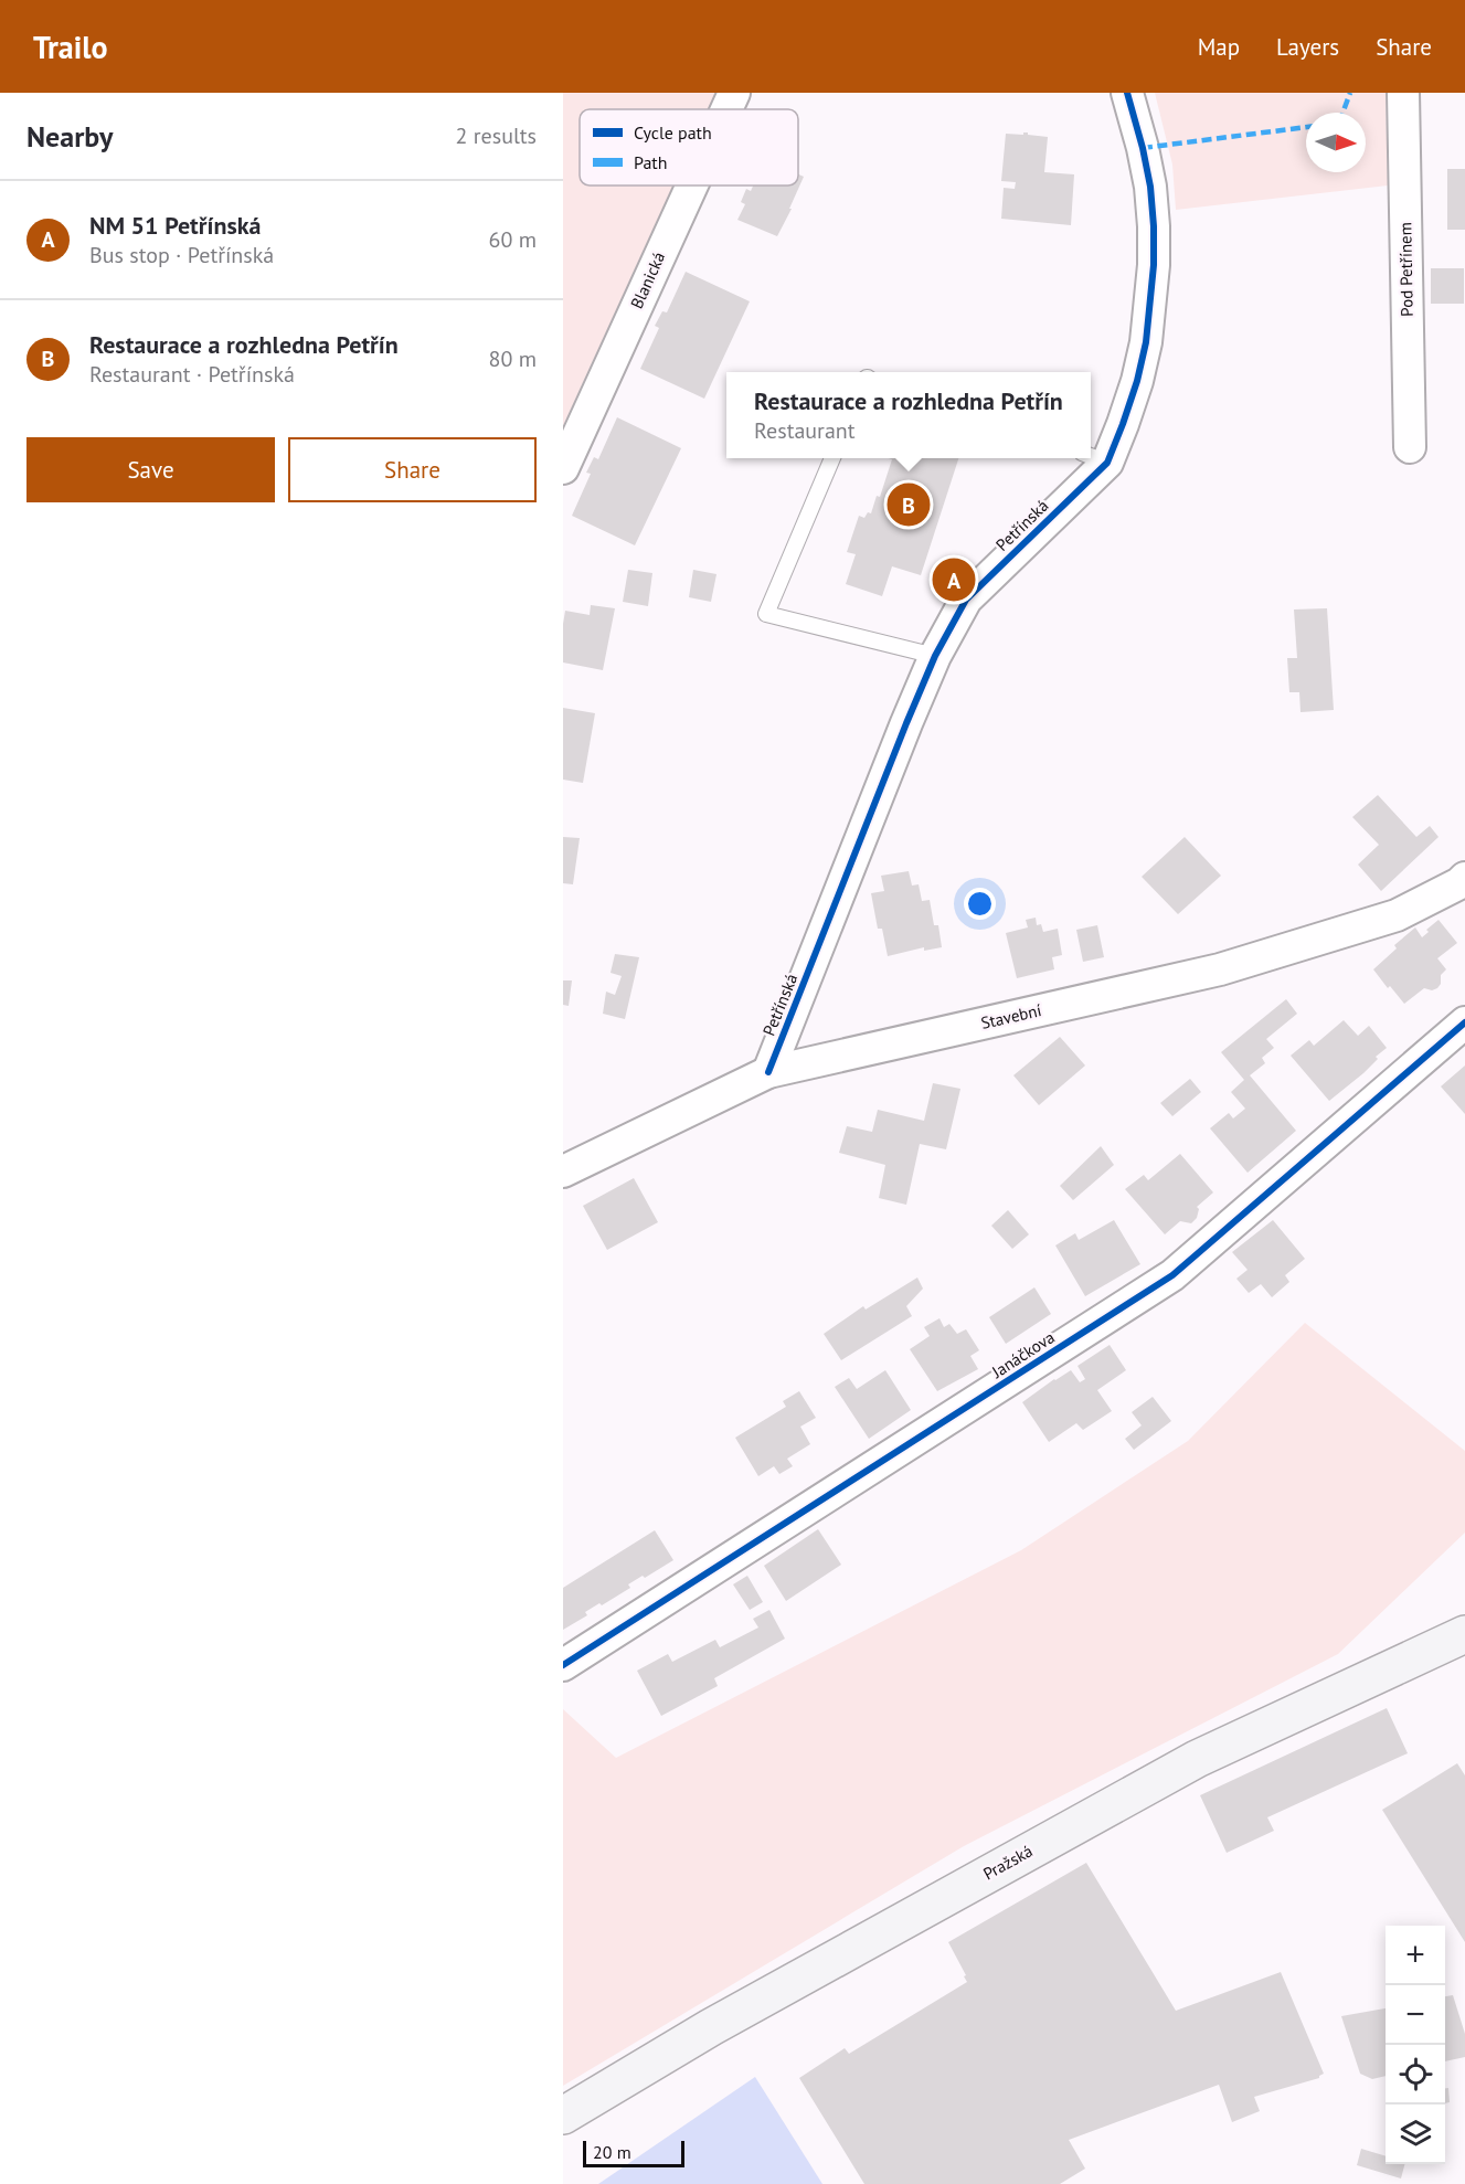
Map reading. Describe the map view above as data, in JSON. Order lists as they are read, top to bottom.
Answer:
{
  "streets": {
    "main road": ["Pražská"],
    "street": [
      "Pod Petřínem",
      "Blanická",
      "Petřínská",
      "Stavební",
      "Janáčkova"
    ]
  },
  "crossings": [
    ["Petřínská", "Stavební"]
  ],
  "legend": ["Cycle path", "Path"],
  "scale_bar": "20 m",
  "north": "right",
  "page": {
    "header": "Trailo",
    "nav": ["Map", "Layers", "Share"],
    "heading": ["Nearby", "2 results"],
    "list": [
      {
        "mark": "A",
        "name": "NM 51 Petřínská",
        "note": "Bus stop · Petřínská",
        "value": "60 m"
      },
      {
        "mark": "B",
        "name": "Restaurace a rozhledna Petřín",
        "note": "Restaurant · Petřínská",
        "value": "80 m"
      }
    ],
    "popup": ["Restaurace a rozhledna Petřín", "Restaurant"],
    "buttons": ["Save", "Share"],
    "pins": ["B", "A"],
    "map_buttons": ["+", "−"],
    "scale": "20 m"
  }
}
